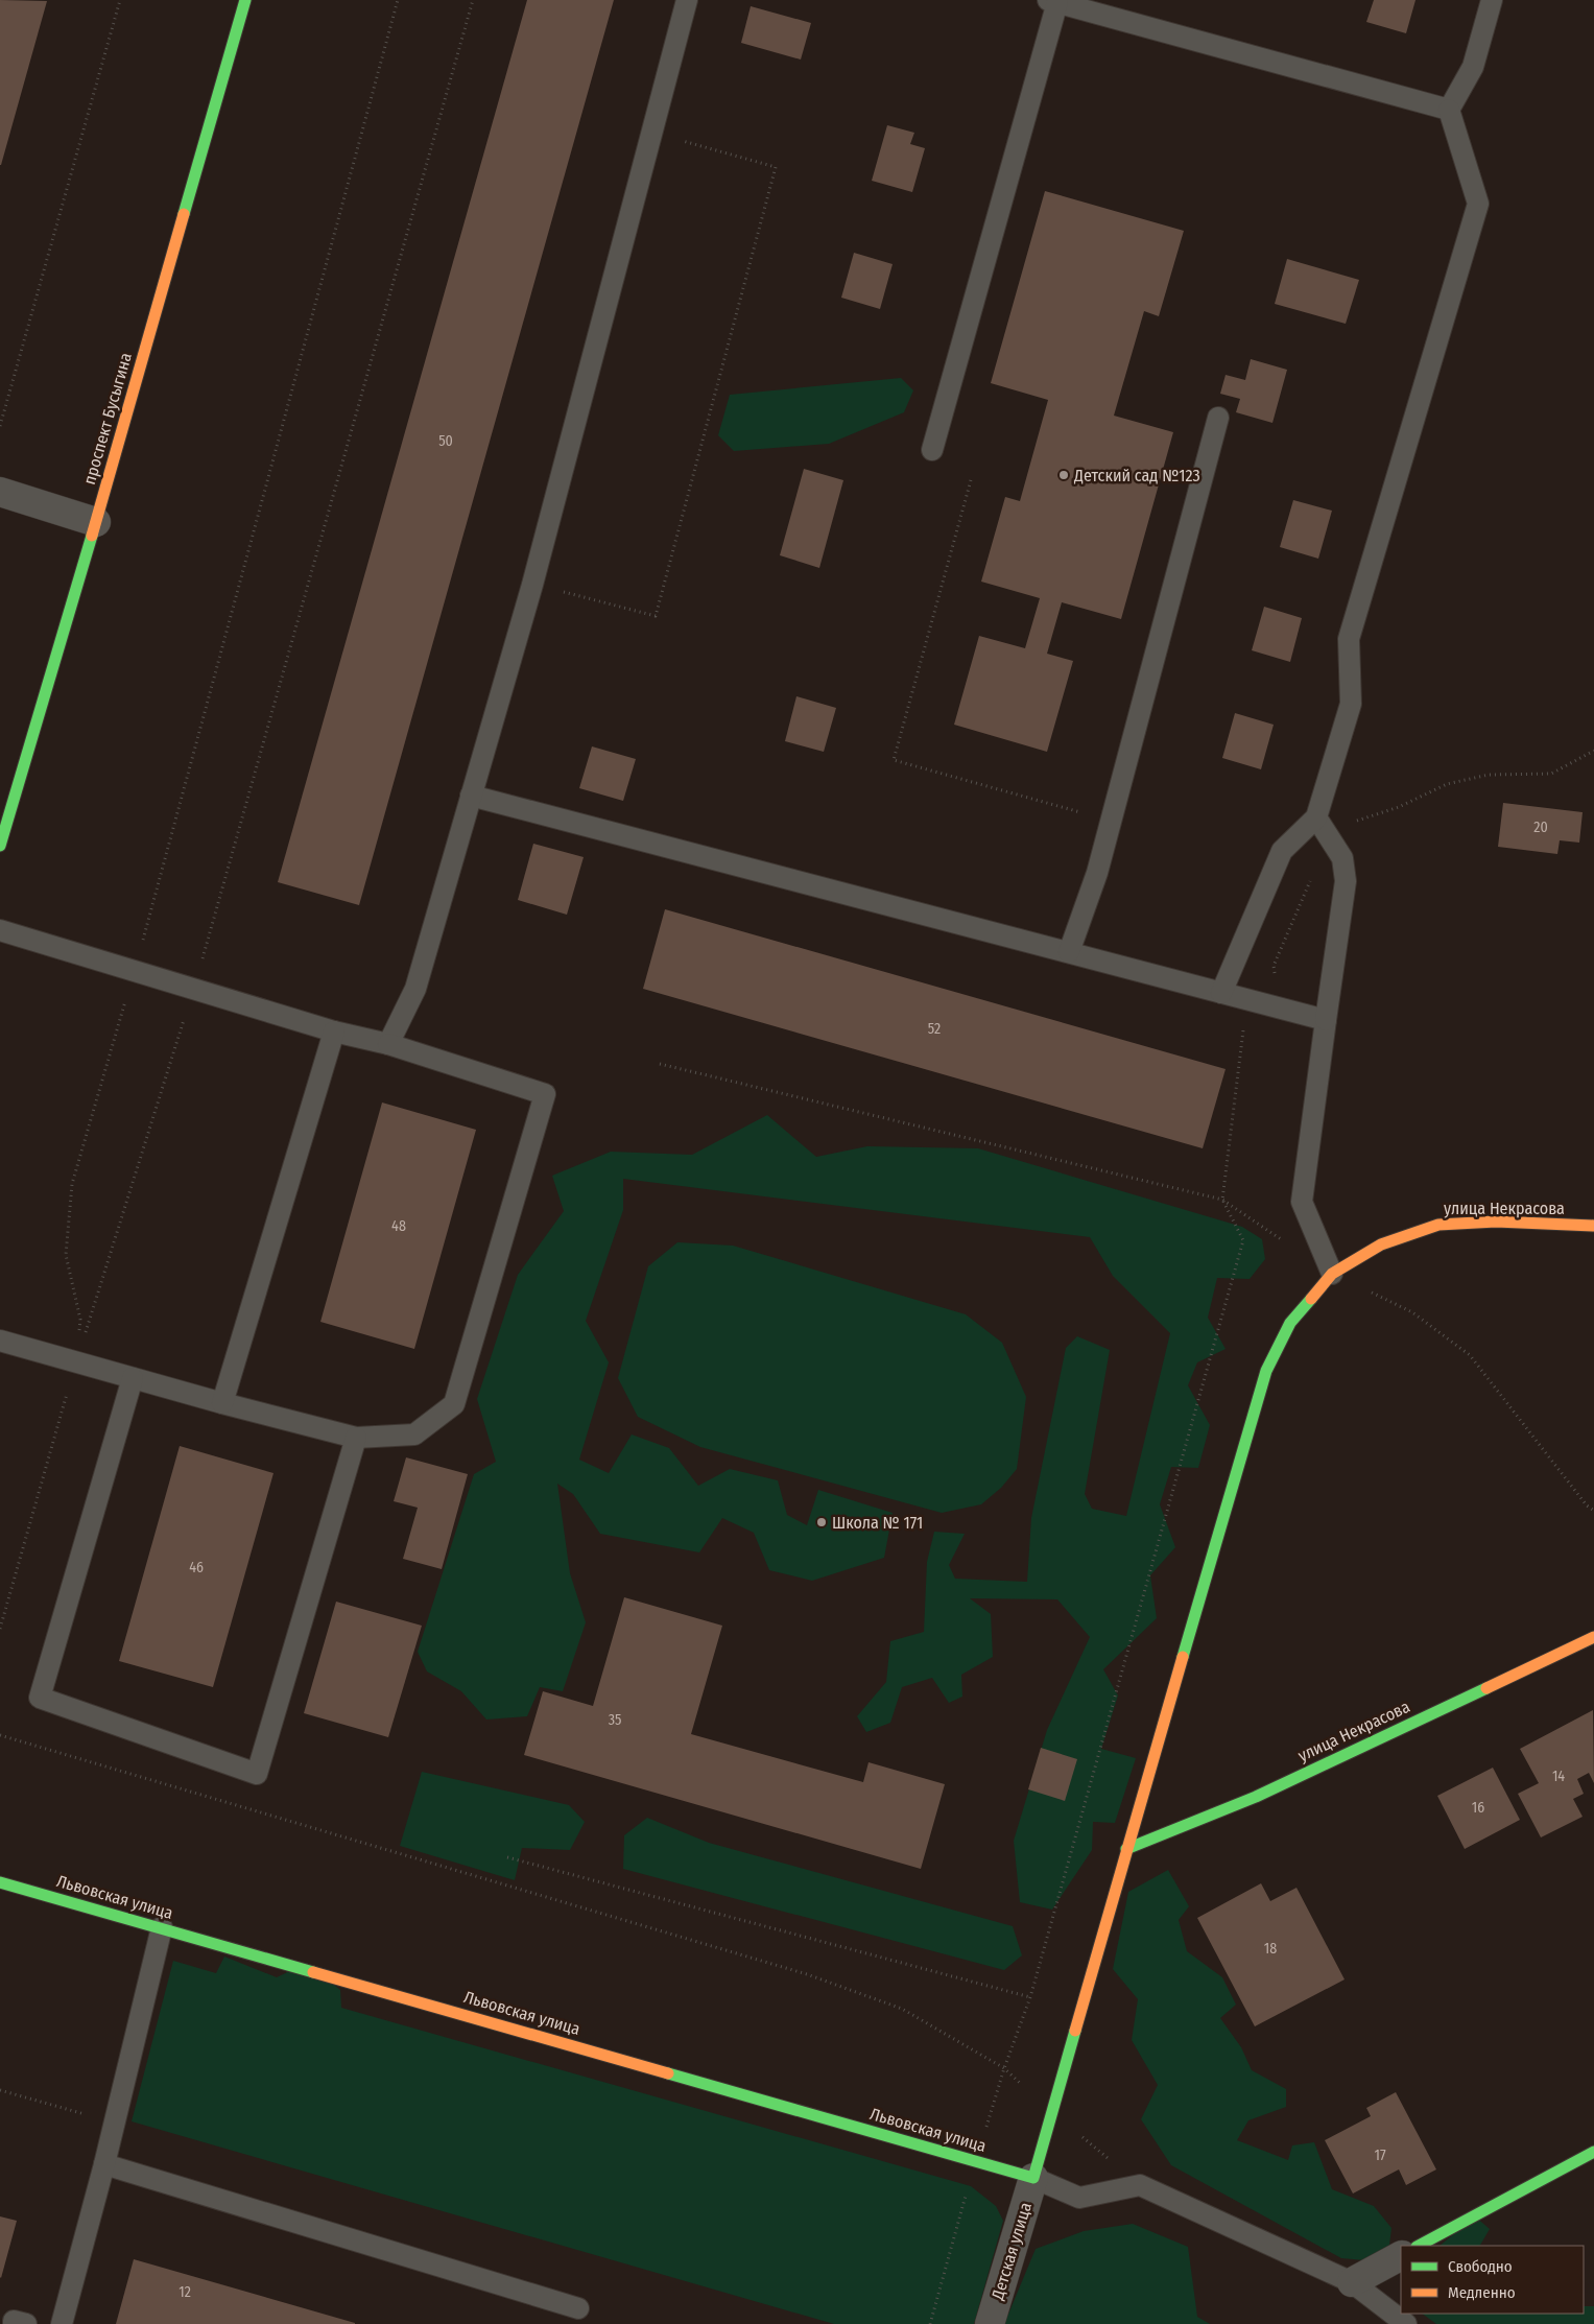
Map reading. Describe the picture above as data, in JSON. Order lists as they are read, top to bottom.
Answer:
{
  "streets": {
    "street": [
      "проспект Бусыгина",
      "улица Некрасова",
      "Львовская улица",
      "Детская улица"
    ]
  },
  "crossings": [
    ["улица Некрасова", "Львовская улица"],
    ["улица Некрасова", "Детская улица"],
    ["Львовская улица", "Детская улица"]
  ],
  "places": ["Детский сад №123", "Школа № 171"],
  "house_numbers": [
    "50",
    "20",
    "52",
    "48",
    "46",
    "35",
    "14",
    "16",
    "18",
    "17",
    "12"
  ],
  "legend": ["Свободно", "Медленно"]
}
